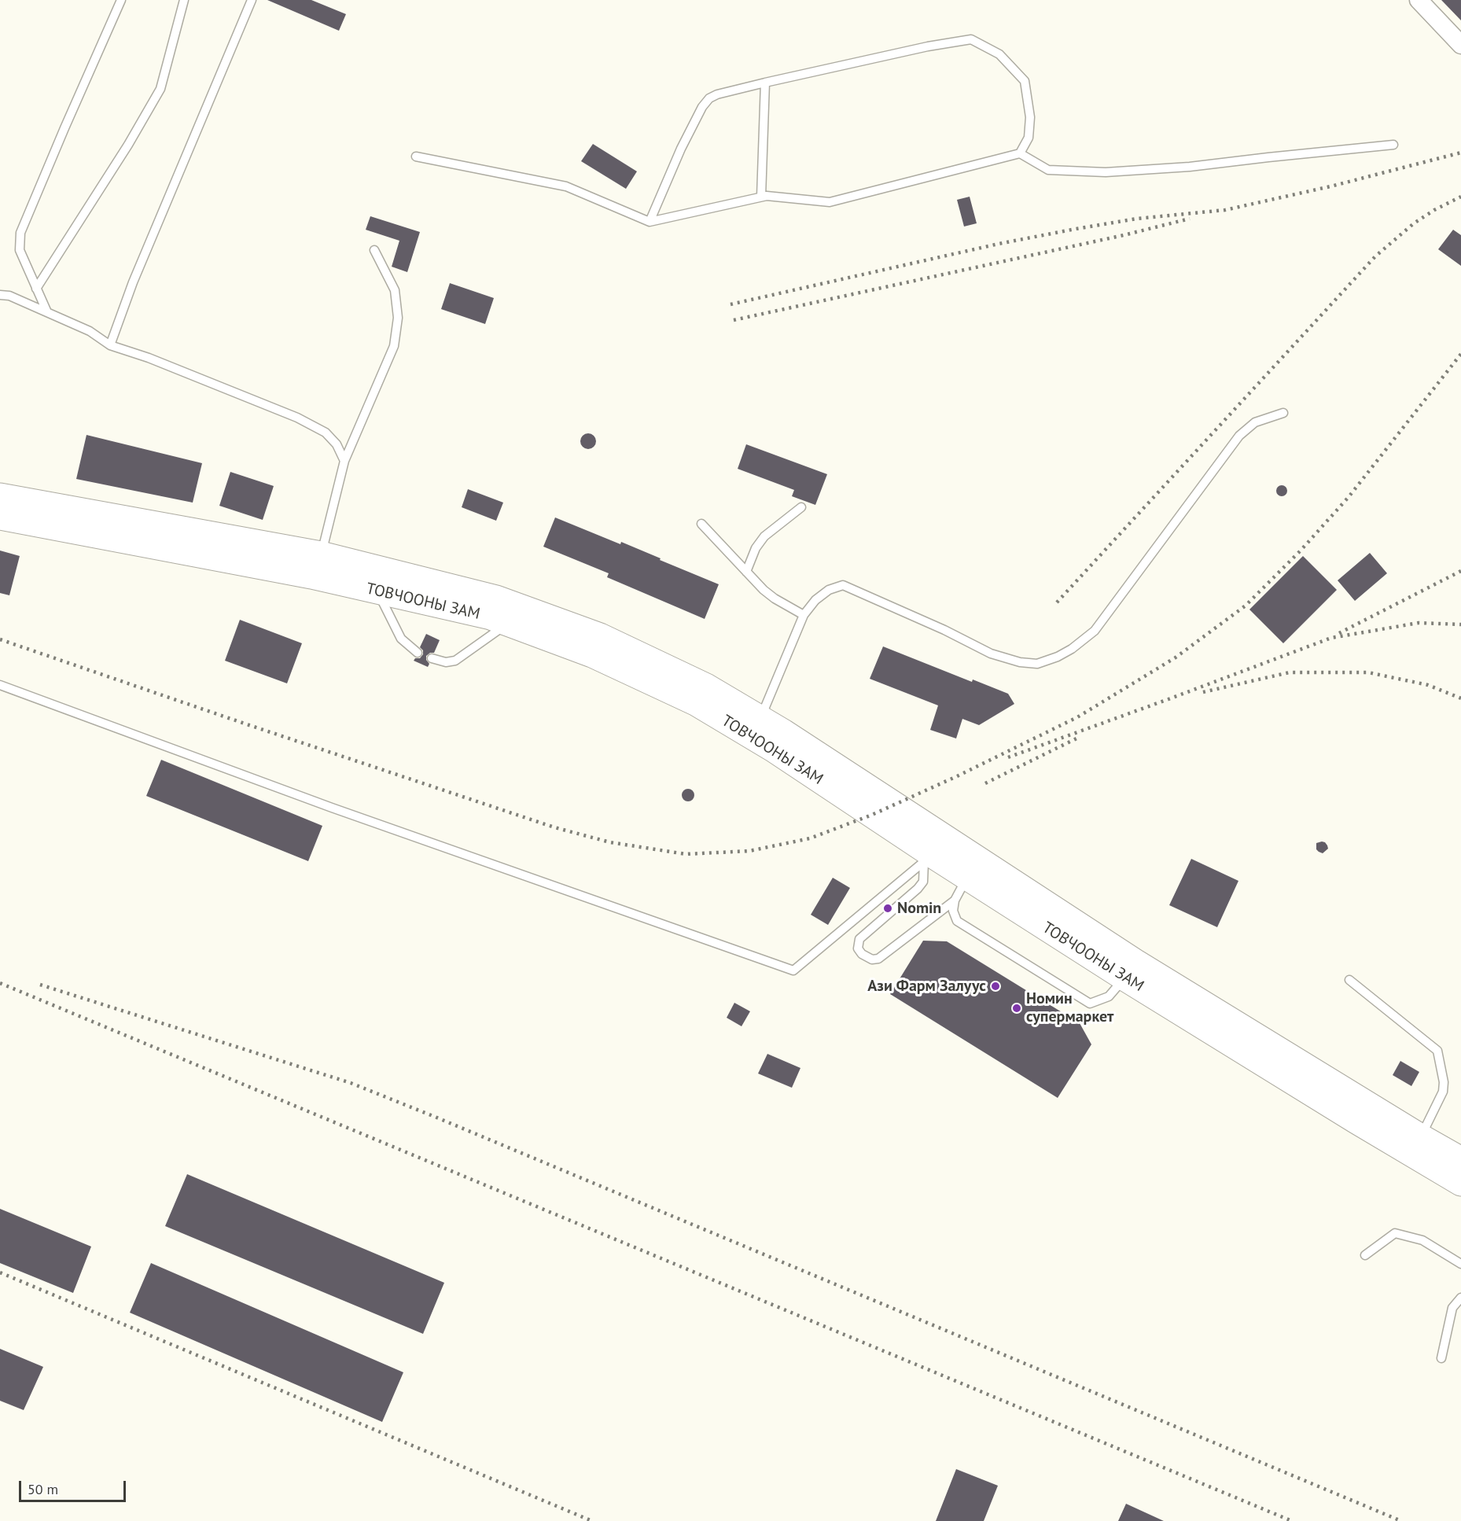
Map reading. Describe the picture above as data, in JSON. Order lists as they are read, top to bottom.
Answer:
{
  "streets": {
    "highway": ["ТОВЧООНЫ ЗАМ"]
  },
  "places": ["Nomin", "Ази Фарм Залуус", "Номин супермаркет"],
  "scale_bar": "50 m"
}
